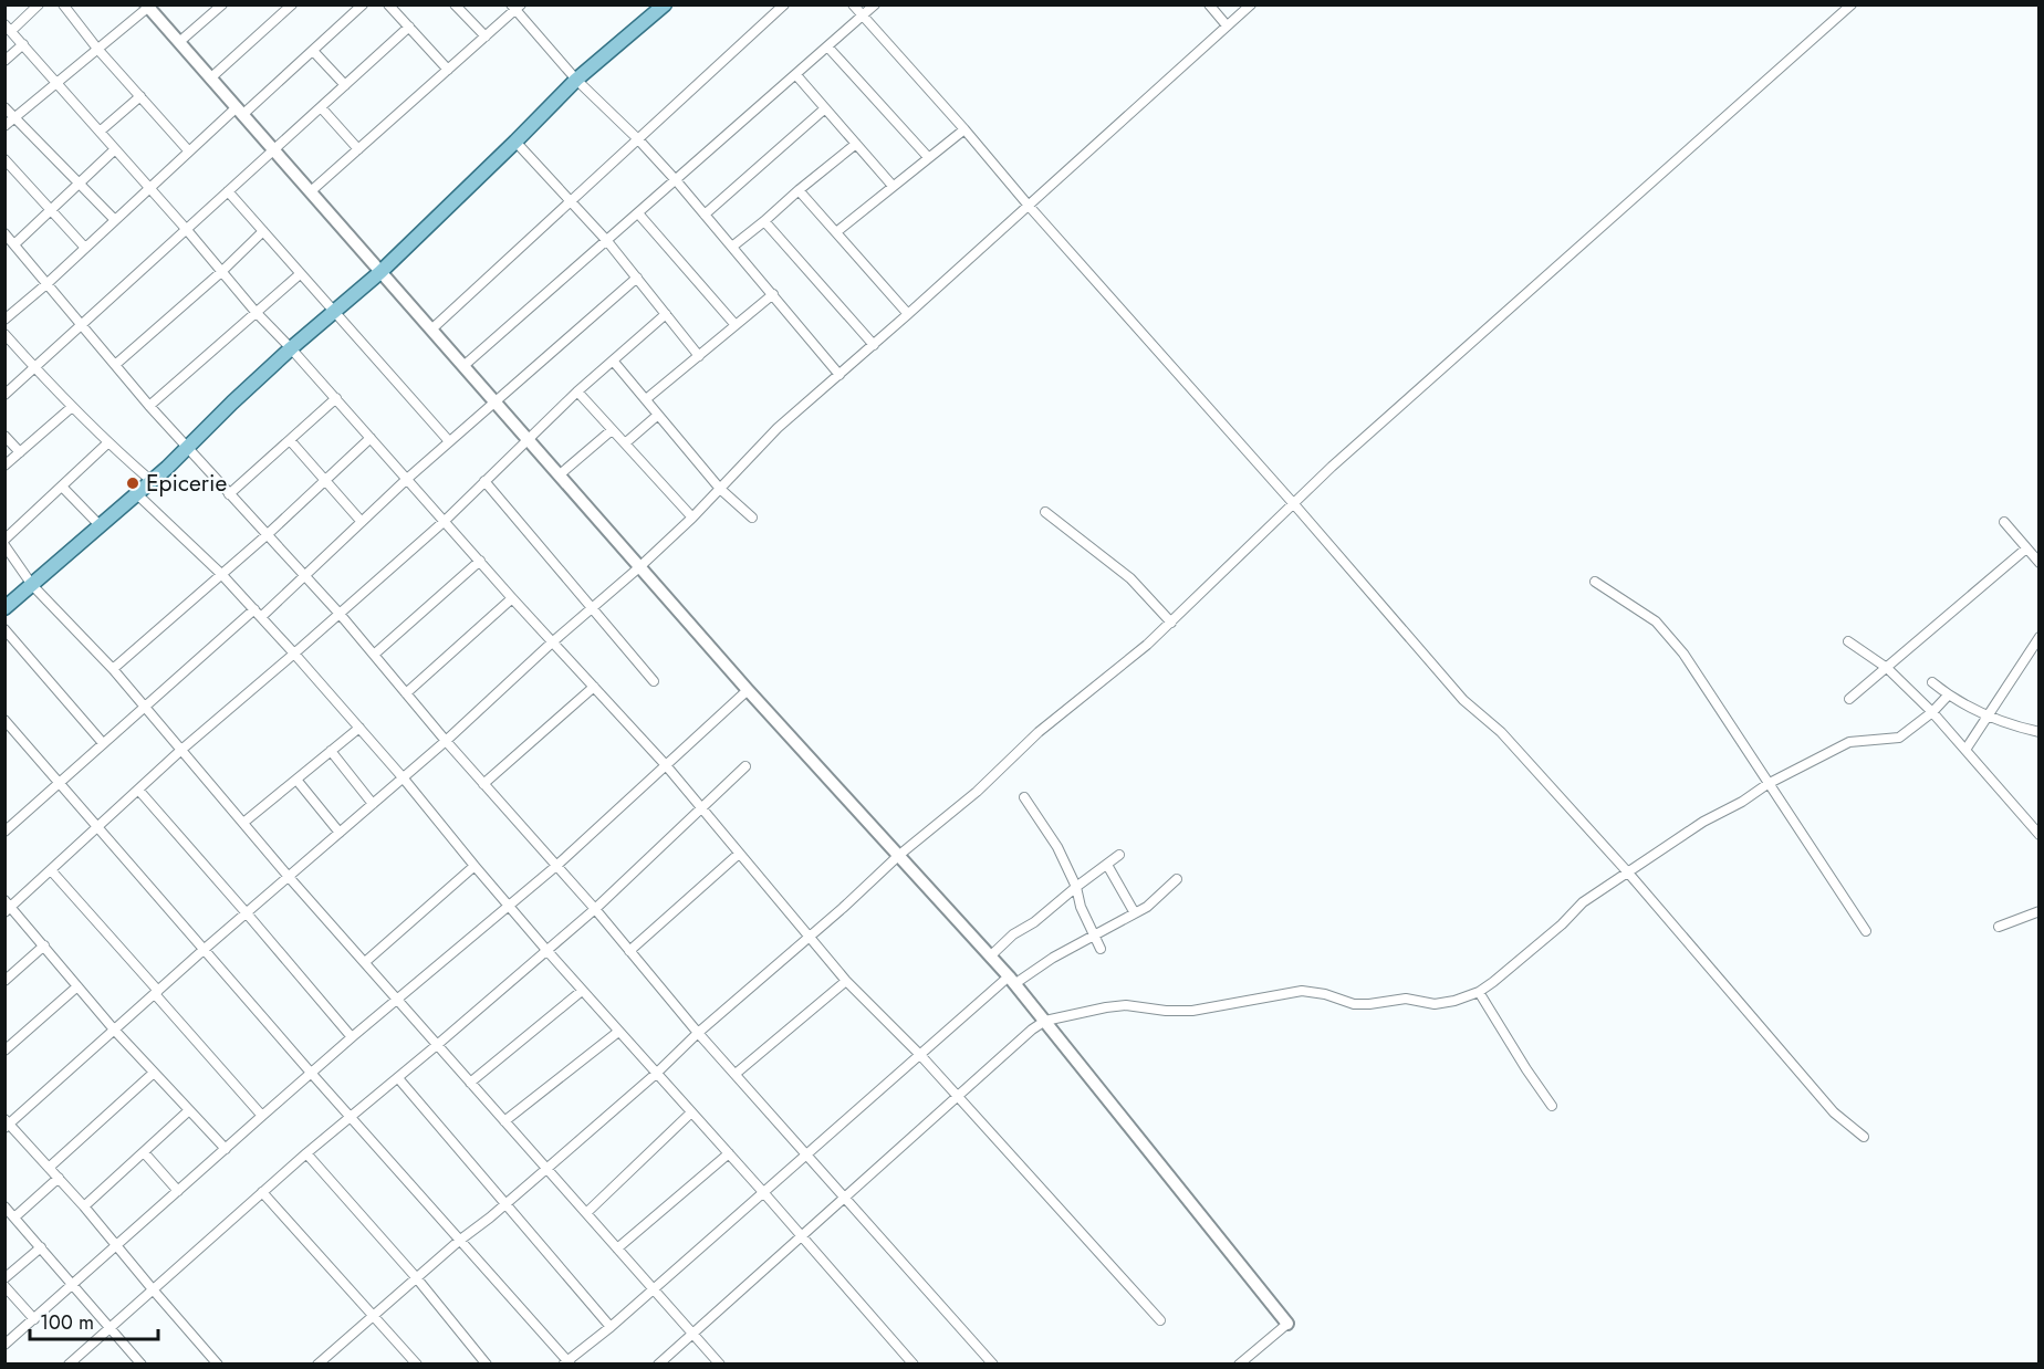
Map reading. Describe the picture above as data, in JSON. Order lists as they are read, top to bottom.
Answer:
{
  "places": ["Epicerie"],
  "scale_bar": "100 m"
}
